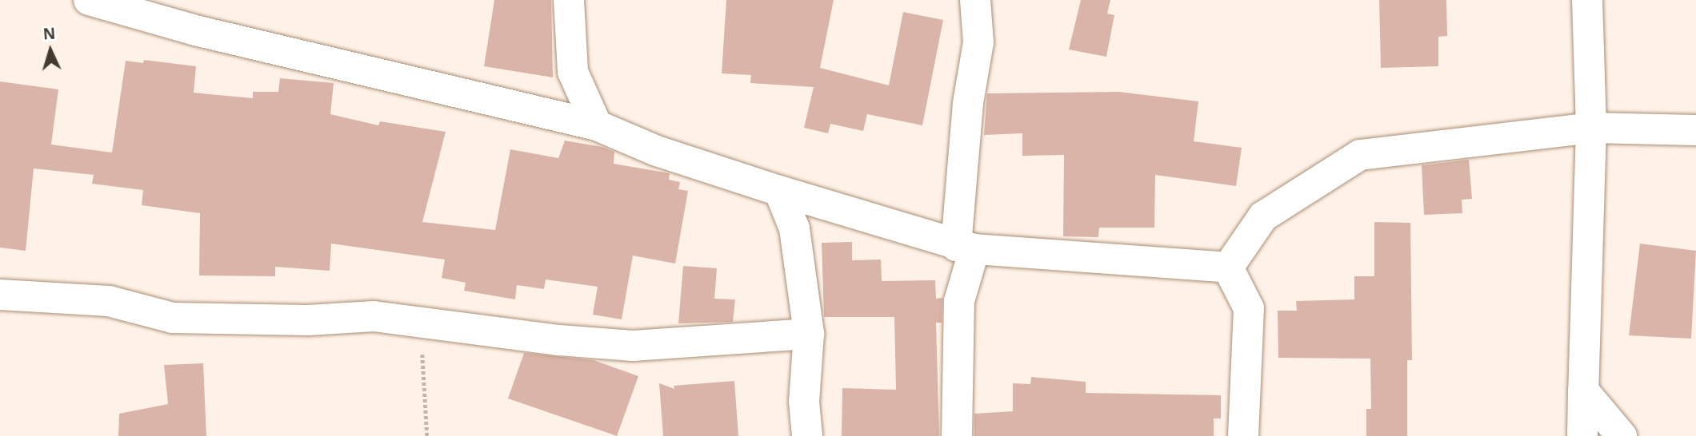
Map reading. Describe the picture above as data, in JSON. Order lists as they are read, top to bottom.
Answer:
{
  "north": "top"
}
